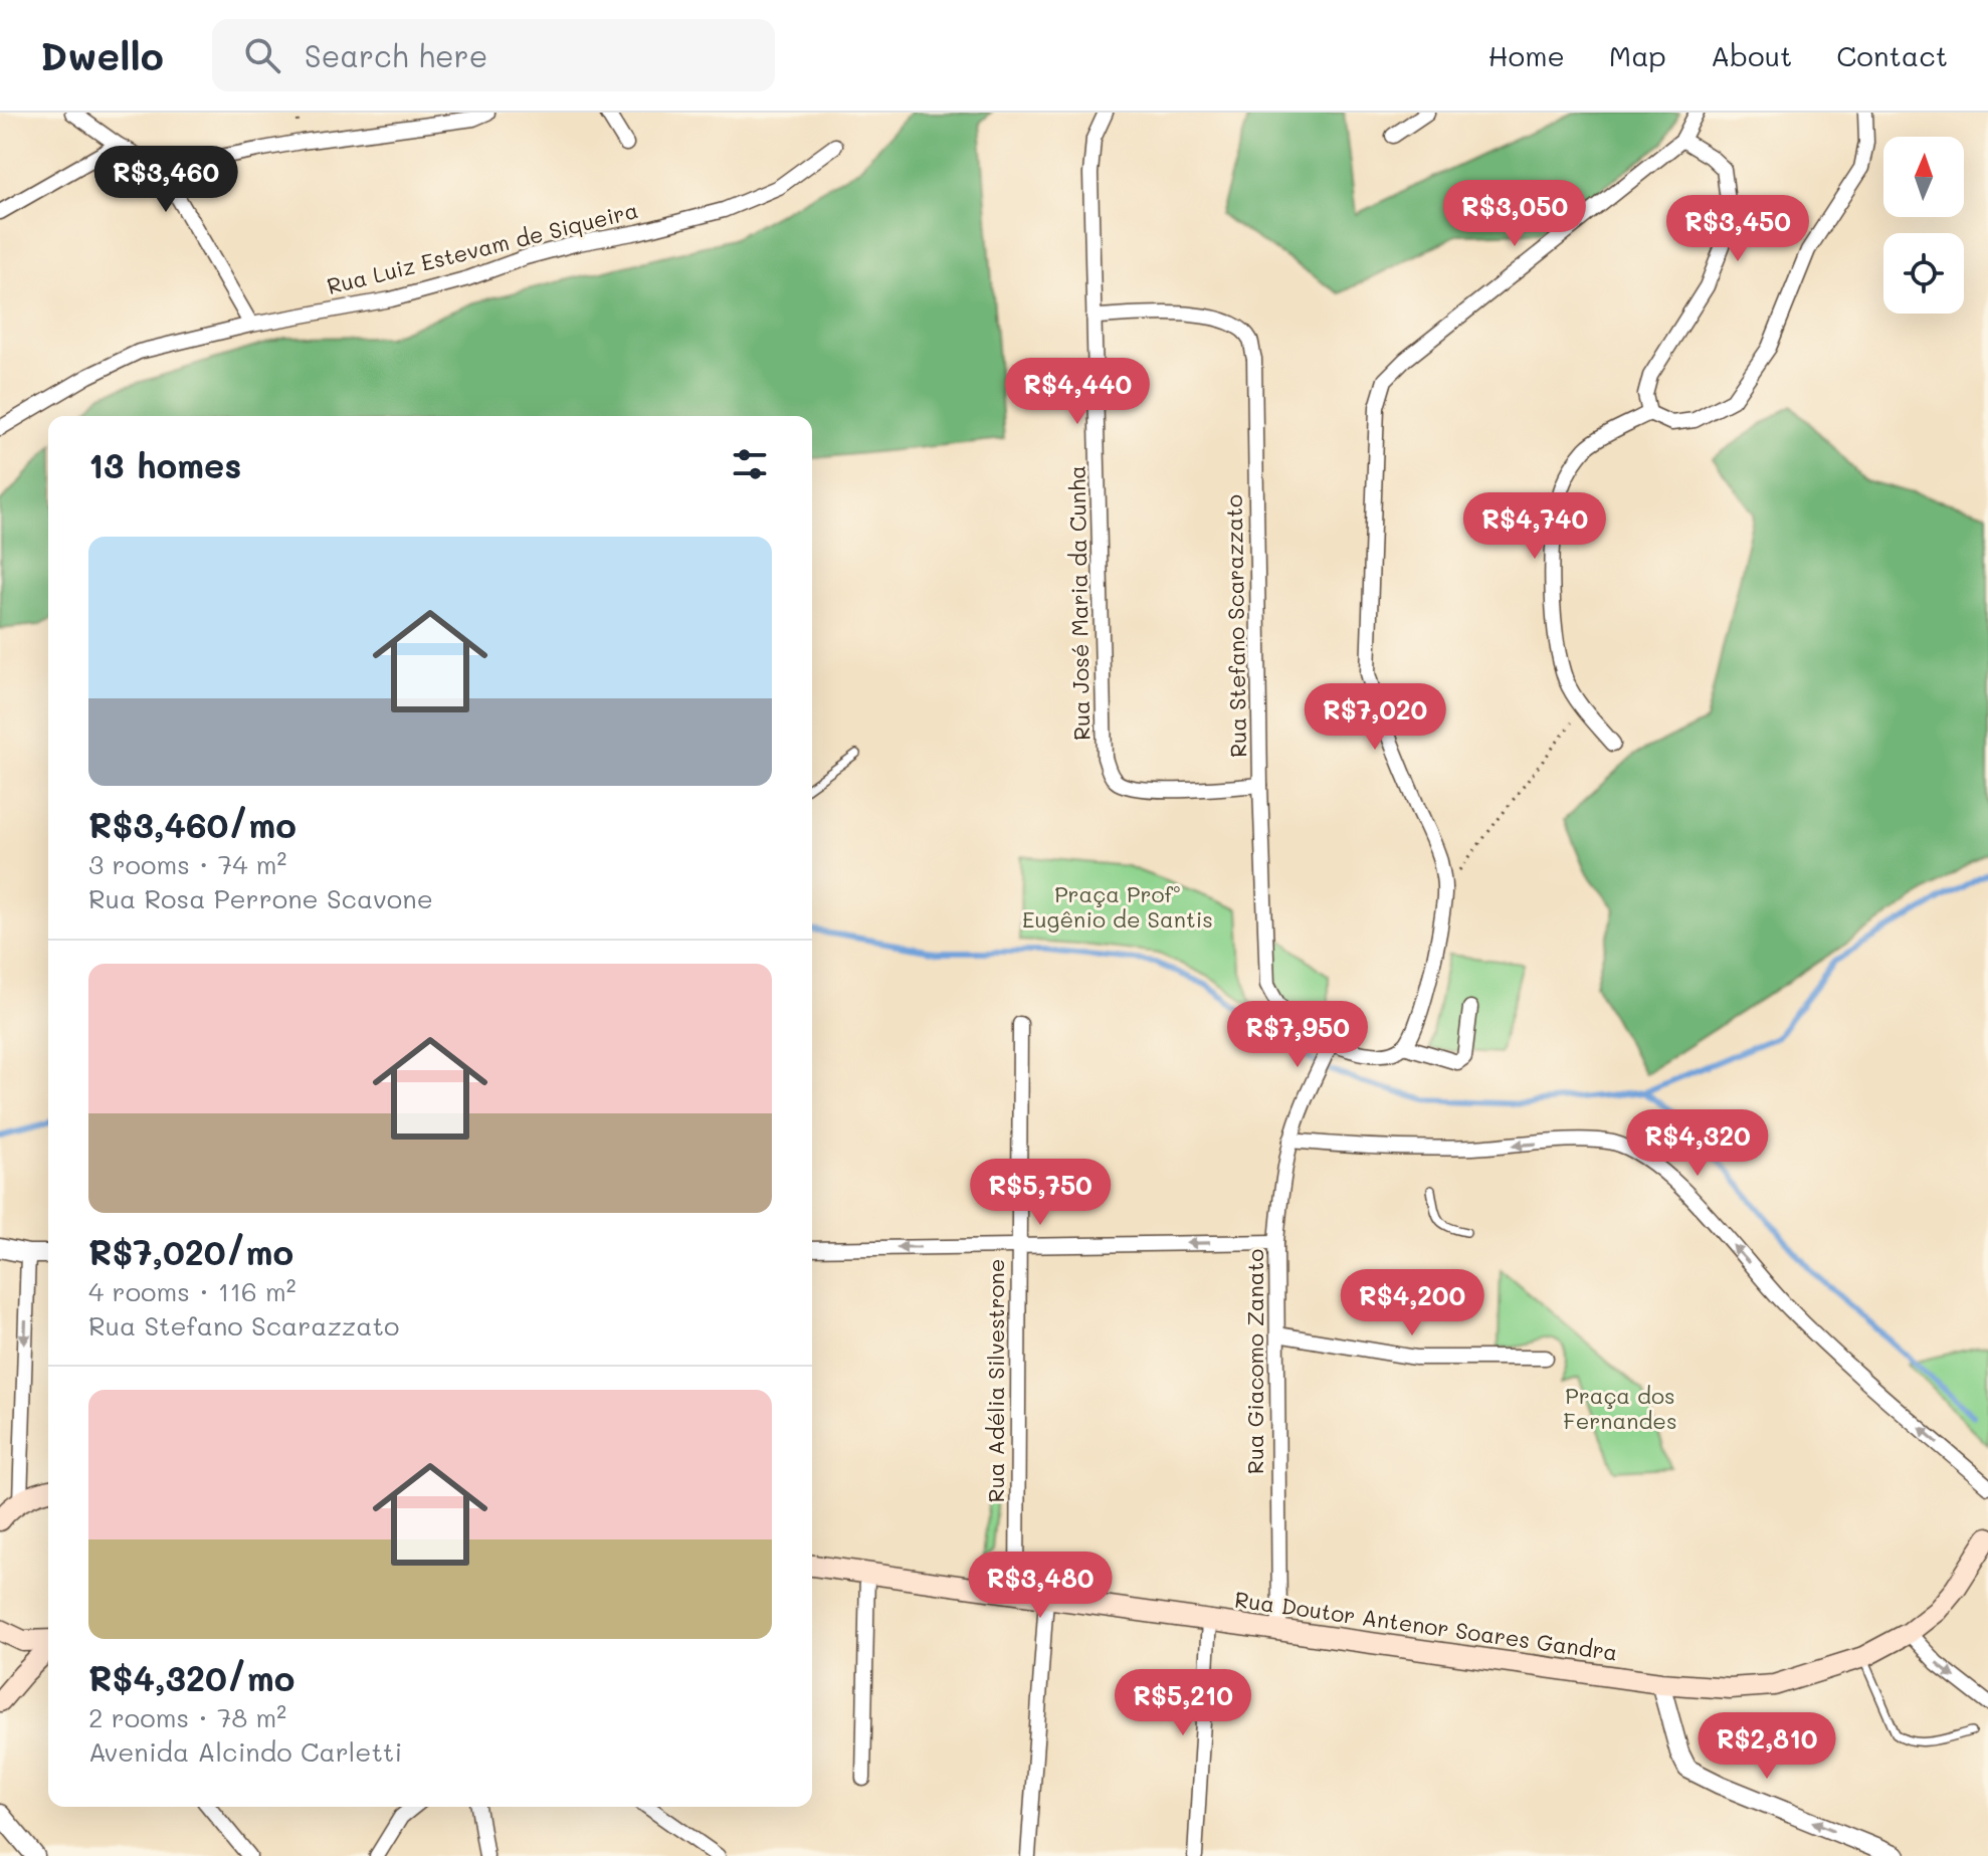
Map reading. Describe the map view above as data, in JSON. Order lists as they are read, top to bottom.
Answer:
{
  "streets": {
    "main road": ["Rua Doutor Antenor Soares Gandra"],
    "street": [
      "Rua Luiz Estevam de Siqueira",
      "Rua José Maria da Cunha",
      "Rua Stefano Scarazzato",
      "Rua Giacomo Zanato",
      "Rua Adélia Silvestrone"
    ]
  },
  "crossings": [
    ["Rua José Maria da Cunha", "Rua Stefano Scarazzato"],
    ["Rua Stefano Scarazzato", "Rua Giacomo Zanato"],
    ["Rua Giacomo Zanato", "Rua Doutor Antenor Soares Gandra"],
    ["Rua Adélia Silvestrone", "Rua Doutor Antenor Soares Gandra"]
  ],
  "parks": ["Praça Profº Eugênio de Santis", "Praça dos Fernandes"],
  "north": "top",
  "page": {
    "header": "Dwello",
    "search": "Search here",
    "nav": [
      "Home",
      "Map",
      "About",
      "Contact"
    ],
    "price": [
      "R$3,460",
      "R$3,050",
      "R$3,450",
      "R$4,440",
      "R$4,740",
      "R$7,020",
      "R$7,950",
      "R$4,320",
      "R$5,750",
      "R$4,200",
      "R$3,480",
      "R$5,210",
      "R$2,810"
    ],
    "heading": "13 homes",
    "list": [
      {
        "name": "R$3,460/mo",
        "note": "3 rooms · 74 m² · Rua Rosa Perrone Scavone"
      },
      {
        "name": "R$7,020/mo",
        "note": "4 rooms · 116 m² · Rua Stefano Scarazzato"
      },
      {
        "name": "R$4,320/mo",
        "note": "2 rooms · 78 m² · Avenida Alcindo Carletti"
      }
    ]
  }
}
